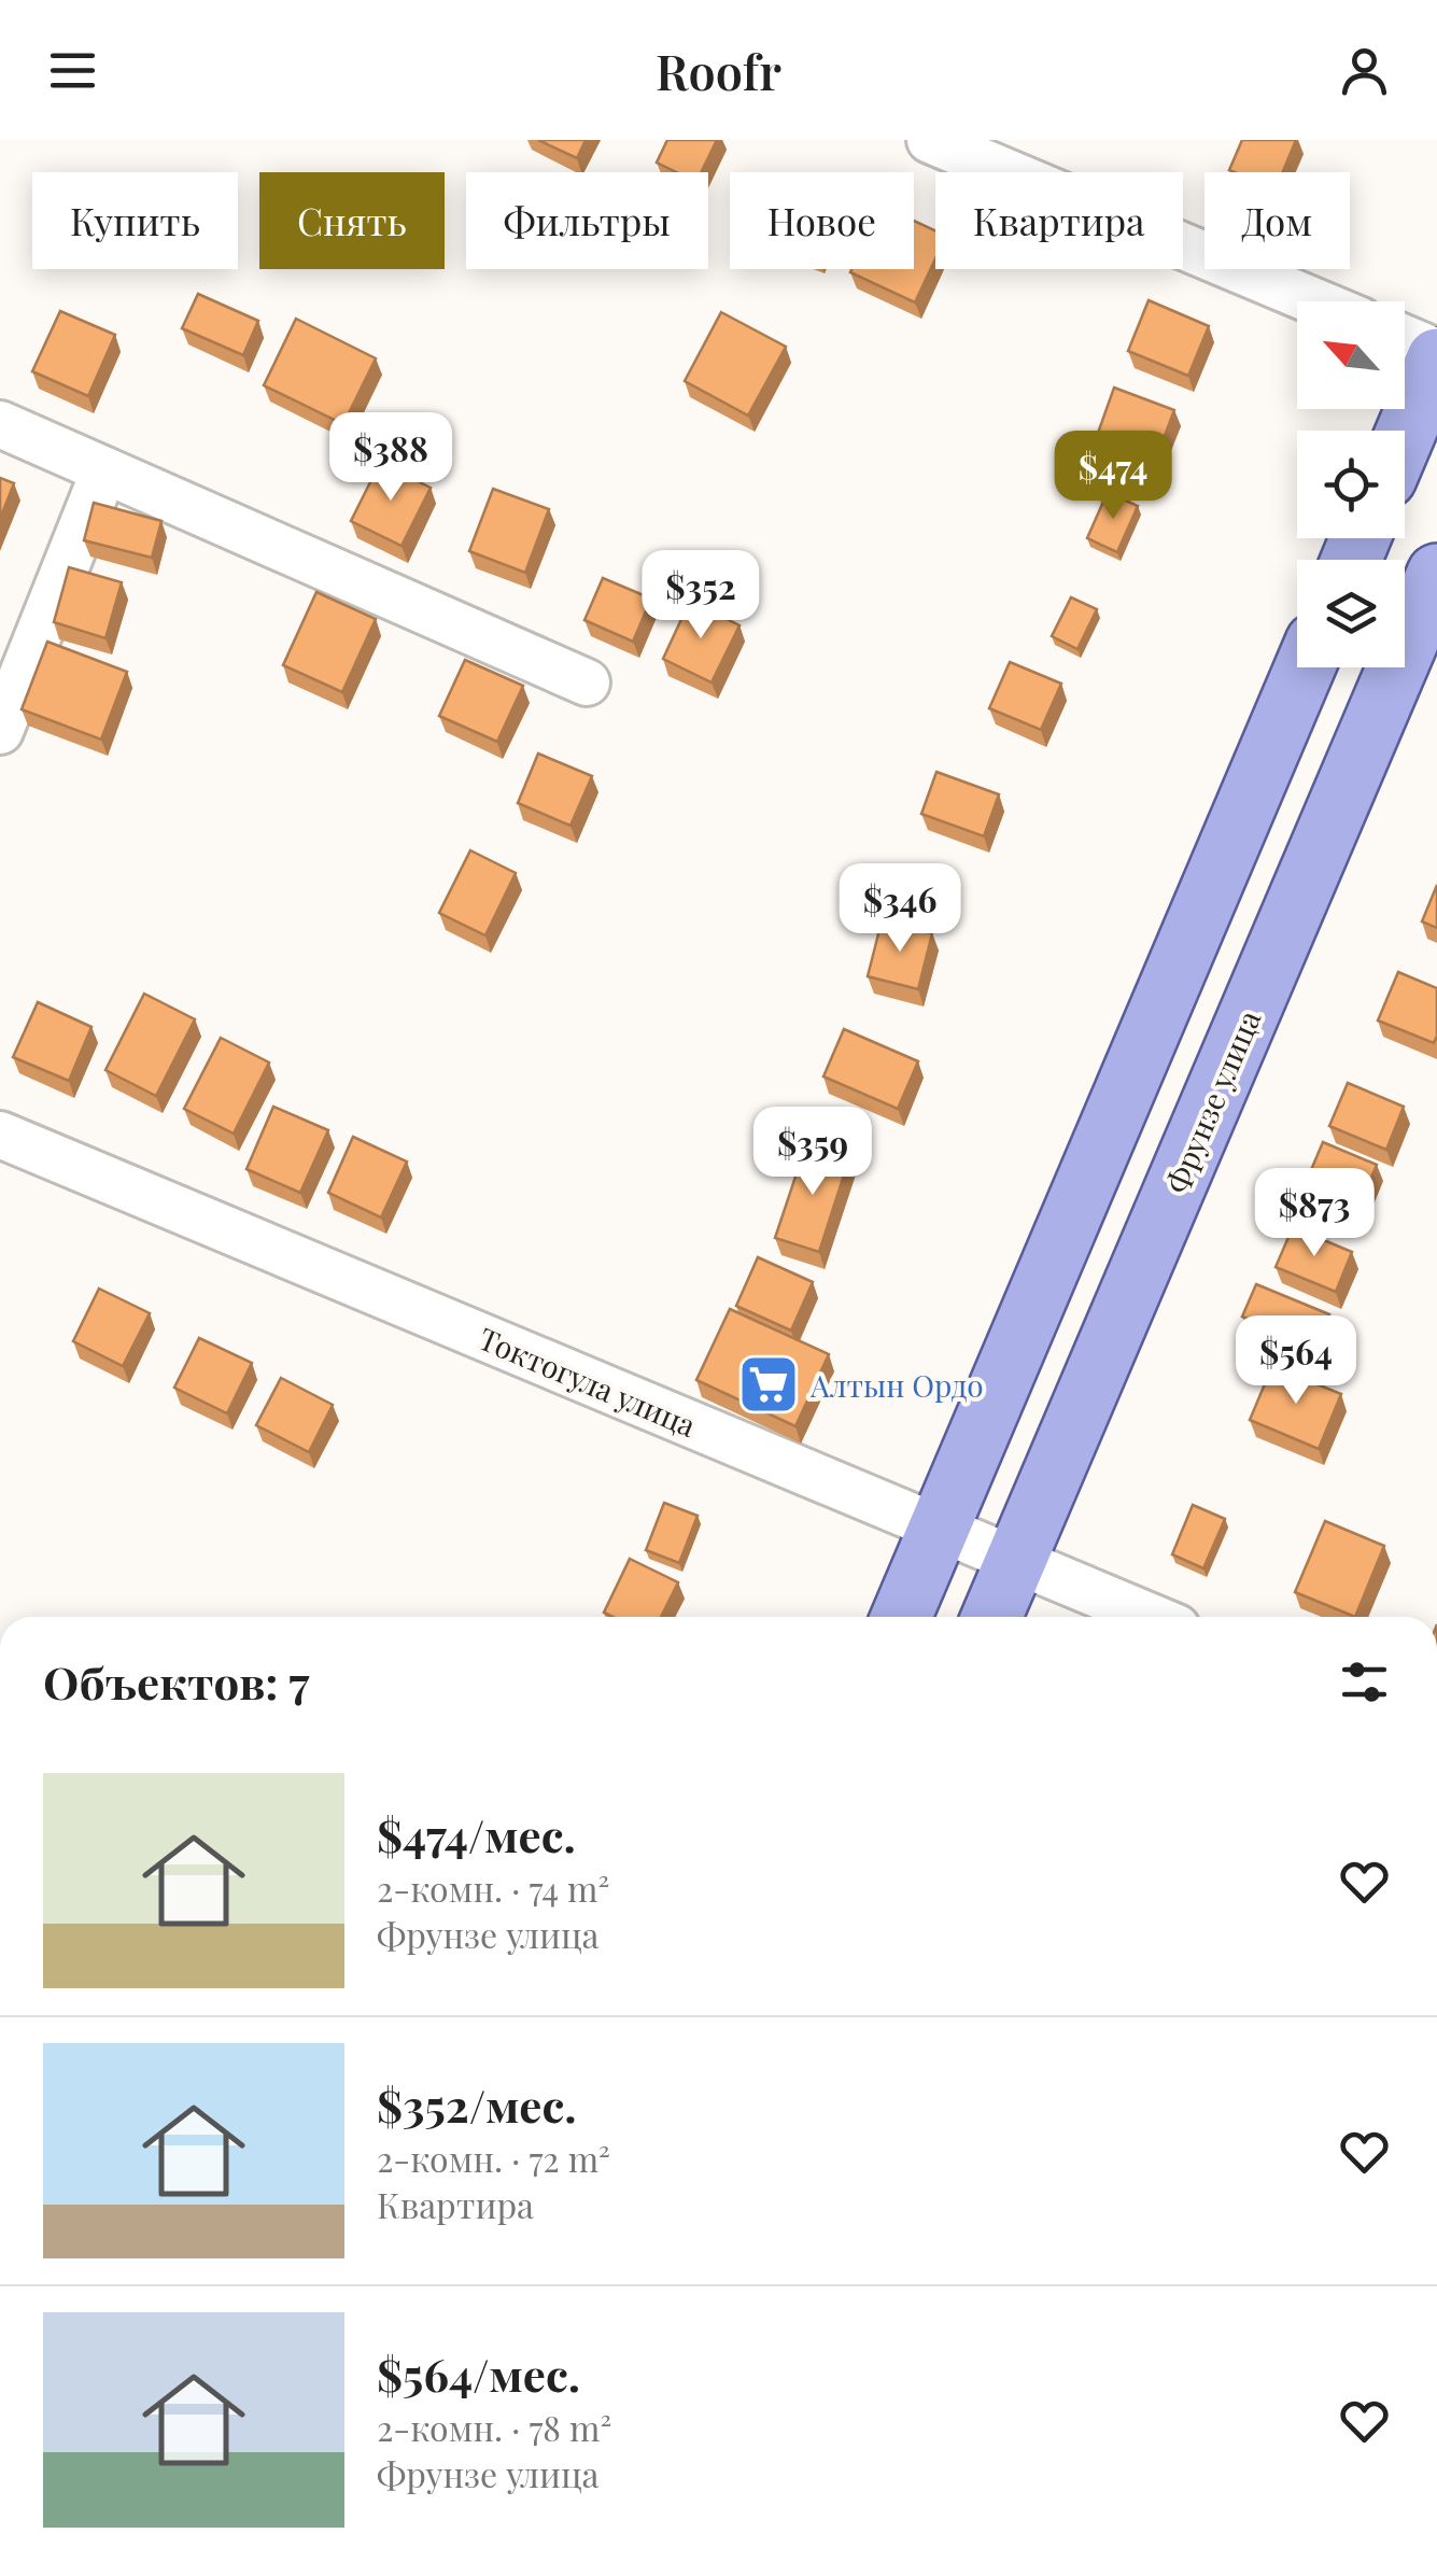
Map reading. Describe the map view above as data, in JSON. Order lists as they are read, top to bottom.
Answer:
{
  "streets": {
    "main road": ["Фрунзе улица"],
    "street": ["Токтогула улица"]
  },
  "crossings": [
    ["Фрунзе улица", "Токтогула улица"]
  ],
  "places": {
    "supermarket": ["Алтын Ордо"]
  },
  "north": "top left",
  "page": {
    "header": "Roofr",
    "chip": [
      "Купить",
      "Снять",
      "Фильтры",
      "Новое",
      "Квартира",
      "Дом"
    ],
    "price": [
      "$388",
      "$474",
      "$352",
      "$346",
      "$359",
      "$873",
      "$564"
    ],
    "heading": "Объектов: 7",
    "list": [
      {
        "name": "$474/мес.",
        "note": "2-комн. · 74 m² · Фрунзе улица"
      },
      {
        "name": "$352/мес.",
        "note": "2-комн. · 72 m² · Квартира"
      },
      {
        "name": "$564/мес.",
        "note": "2-комн. · 78 m² · Фрунзе улица"
      }
    ]
  }
}
